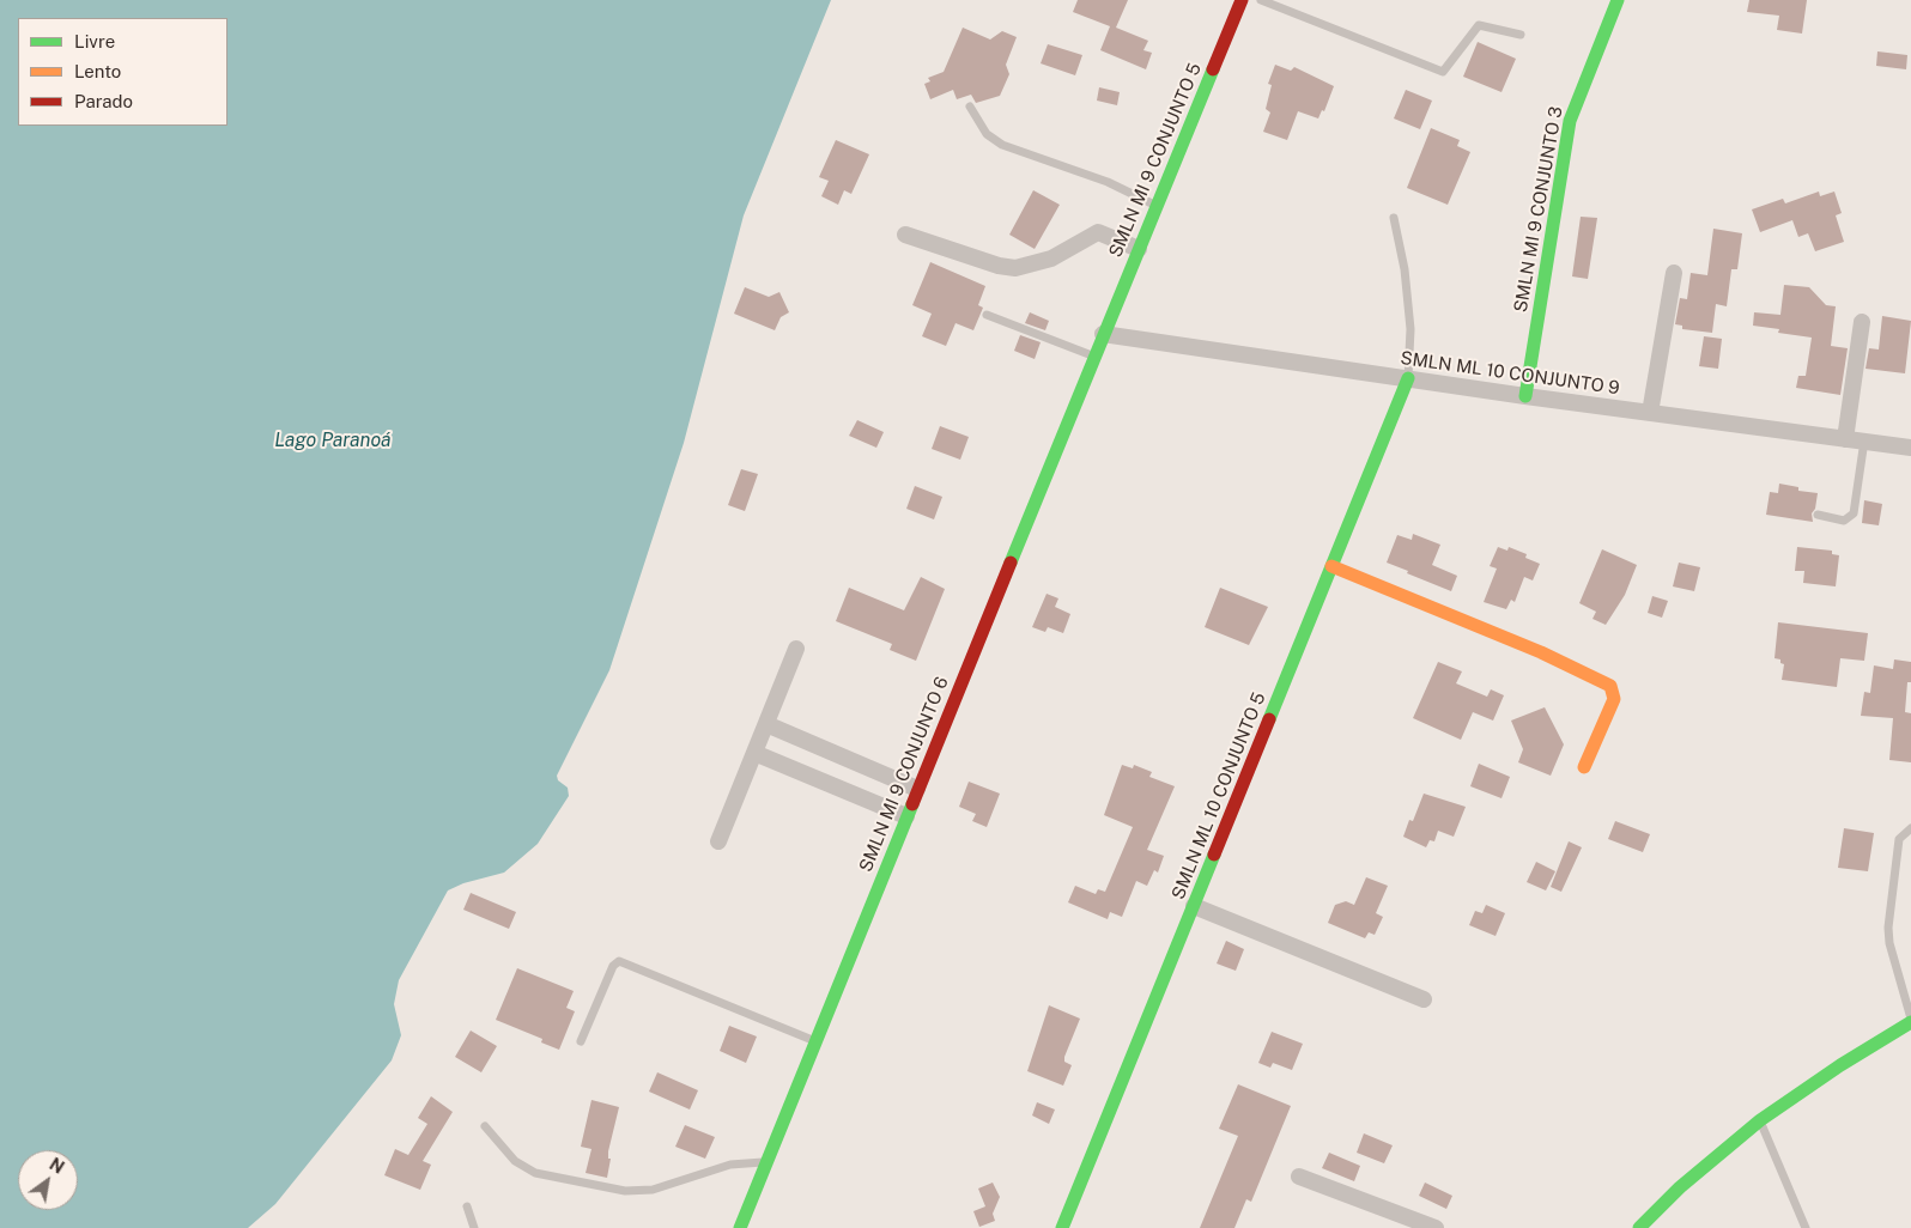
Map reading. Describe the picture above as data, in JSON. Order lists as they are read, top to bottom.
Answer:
{
  "streets": {
    "street": [
      "SMLN MI 9 CONJUNTO 5",
      "SMLN MI 9 CONJUNTO 3",
      "SMLN ML 10 CONJUNTO 9",
      "SMLN MI 9 CONJUNTO 6",
      "SMLN ML 10 CONJUNTO 5"
    ]
  },
  "crossings": [
    ["SMLN MI 9 CONJUNTO 5", "SMLN ML 10 CONJUNTO 9"],
    ["SMLN MI 9 CONJUNTO 5", "SMLN MI 9 CONJUNTO 6"],
    ["SMLN MI 9 CONJUNTO 3", "SMLN ML 10 CONJUNTO 9"],
    ["SMLN ML 10 CONJUNTO 9", "SMLN MI 9 CONJUNTO 6"],
    ["SMLN ML 10 CONJUNTO 9", "SMLN ML 10 CONJUNTO 5"]
  ],
  "water": ["Lago Paranoá"],
  "legend": ["Livre", "Lento", "Parado"],
  "north": "top right"
}
